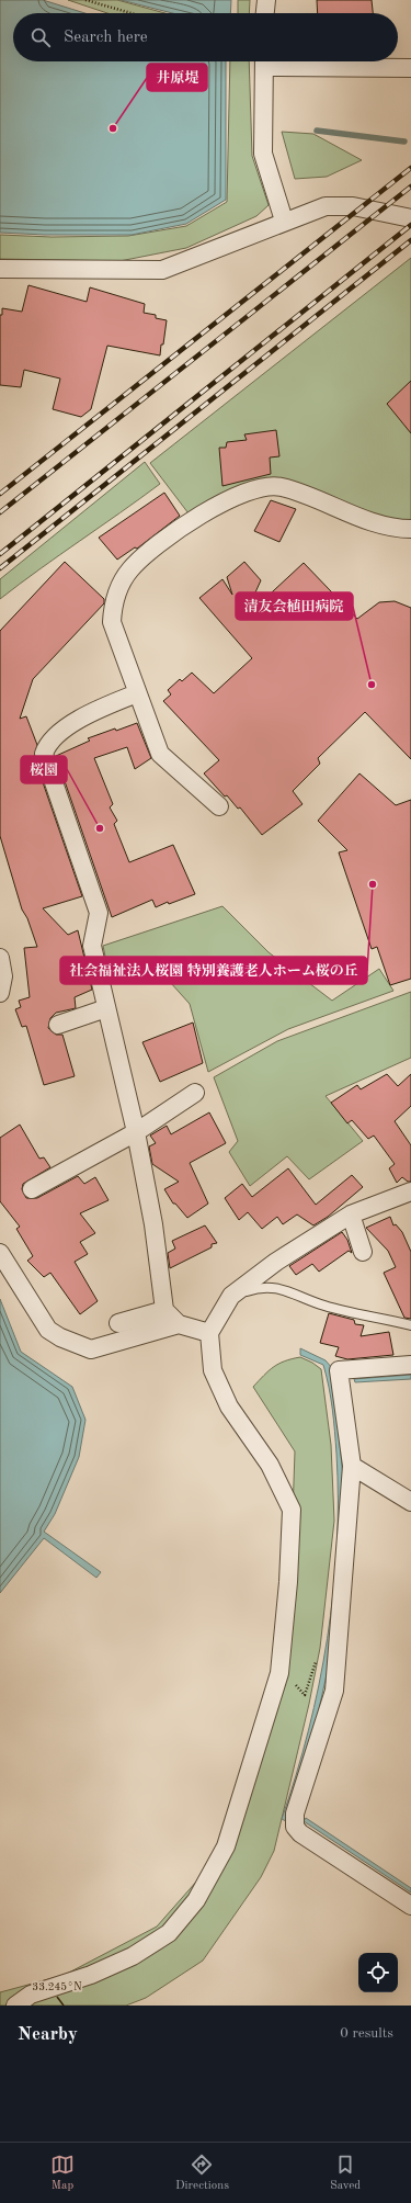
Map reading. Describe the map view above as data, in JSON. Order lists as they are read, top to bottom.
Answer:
{
  "places": [
    "井原堤",
    "清友会植田病院",
    "桜園",
    "社会福祉法人桜園 特別養護老人ホーム桜の丘"
  ],
  "page": {
    "search": "Search here",
    "heading": ["Nearby", "0 results"],
    "nav": ["Map", "Directions", "Saved"]
  },
  "coordinates": ["33.245°N"]
}
